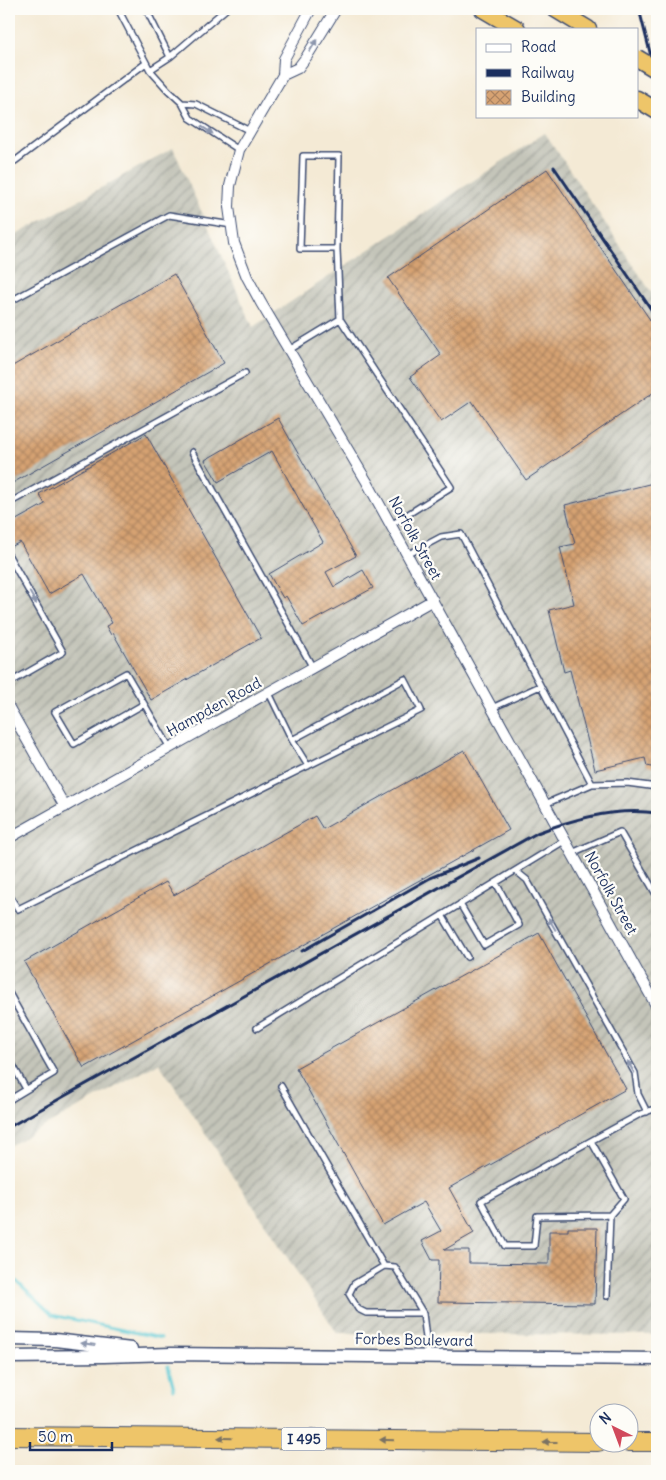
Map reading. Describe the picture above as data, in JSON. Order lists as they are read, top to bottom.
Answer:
{
  "streets": {
    "highway": ["I 495"],
    "street": ["Norfolk Street", "Hampden Road", "Forbes Boulevard"]
  },
  "crossings": [
    ["Norfolk Street", "Hampden Road"]
  ],
  "legend": ["Road", "Railway", "Building"],
  "scale_bar": "50 m",
  "north": "top left"
}
